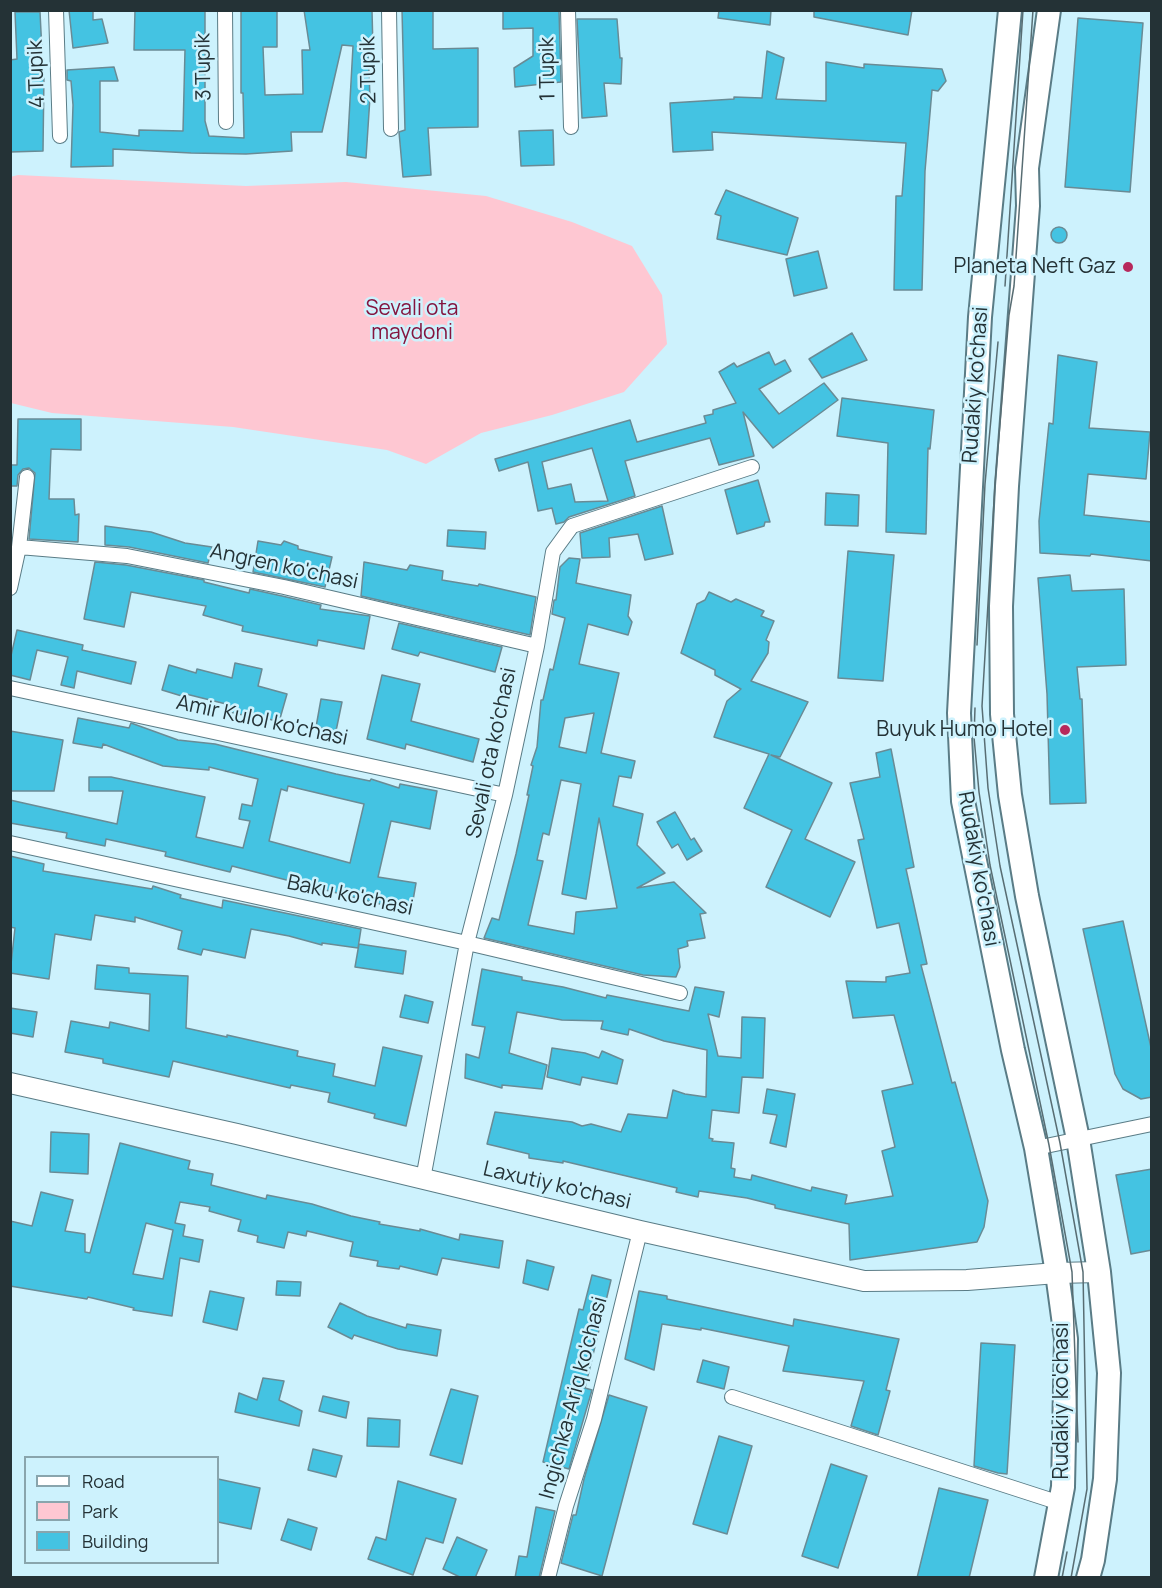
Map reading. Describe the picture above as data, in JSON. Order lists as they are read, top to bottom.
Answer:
{
  "streets": {
    "main road": ["Rudakiy ko'chasi"],
    "street": [
      "3 Tupik",
      "1 Tupik",
      "2 Tupik",
      "4 Tupik",
      "Angren ko'chasi",
      "Amir Kulol ko'chasi",
      "Sevali ota ko'chasi",
      "Baku ko'chasi",
      "Laxutiy ko'chasi",
      "Ingichka-Ariq ko'chasi"
    ]
  },
  "crossings": [
    ["Rudakiy ko'chasi", "Laxutiy ko'chasi"],
    ["Angren ko'chasi", "Sevali ota ko'chasi"],
    ["Amir Kulol ko'chasi", "Sevali ota ko'chasi"],
    ["Sevali ota ko'chasi", "Baku ko'chasi"],
    ["Sevali ota ko'chasi", "Laxutiy ko'chasi"],
    ["Laxutiy ko'chasi", "Ingichka-Ariq ko'chasi"]
  ],
  "parks": ["Sevali ota maydoni"],
  "places": ["Planeta Neft Gaz", "Buyuk Humo Hotel"],
  "legend": ["Road", "Park", "Building"]
}
